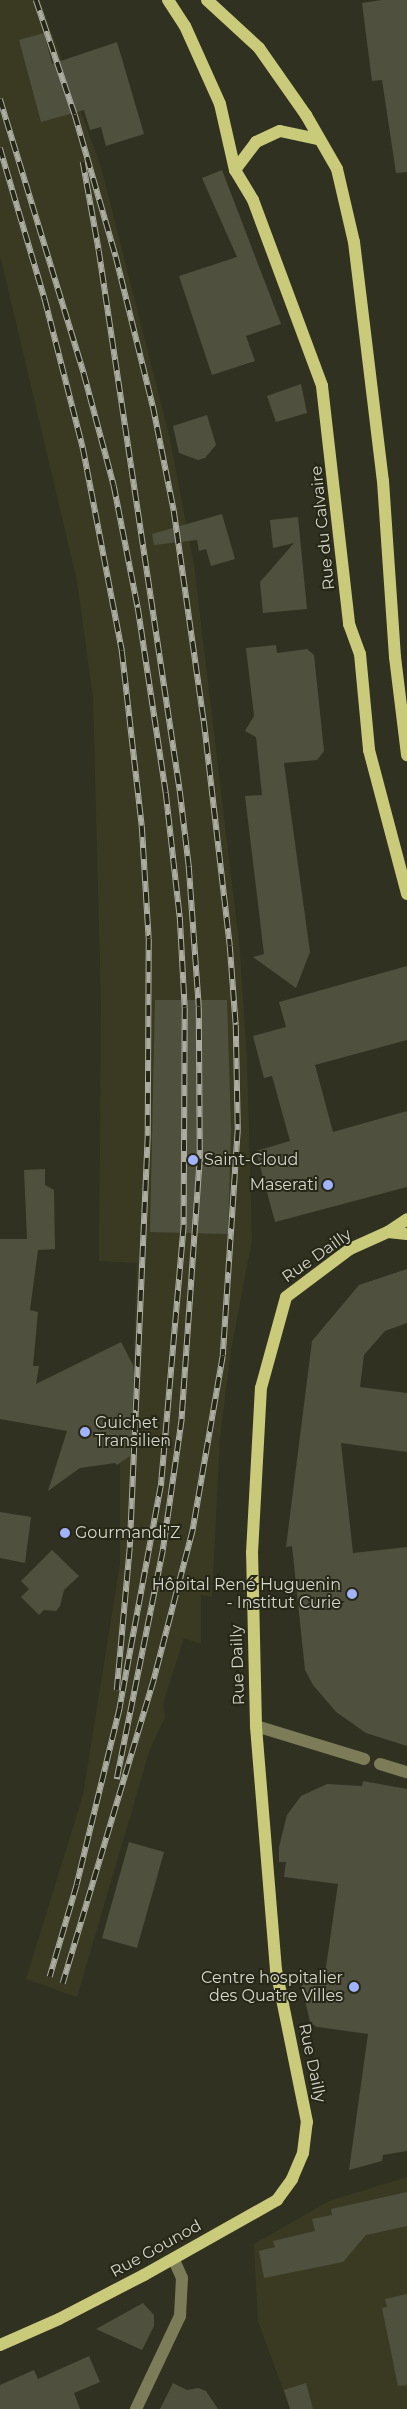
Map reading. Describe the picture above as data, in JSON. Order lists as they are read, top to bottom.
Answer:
{
  "streets": {
    "main road": ["Rue du Calvaire", "Rue Dailly", "Rue Gounod"]
  },
  "crossings": [
    ["Rue Dailly", "Rue Gounod"]
  ],
  "places": [
    "Saint-Cloud",
    "Maserati",
    "Guichet Transilien",
    "Gourmandi'Z",
    "Hôpital René Huguenin - Institut Curie",
    "Centre hospitalier des Quatre Villes"
  ]
}
